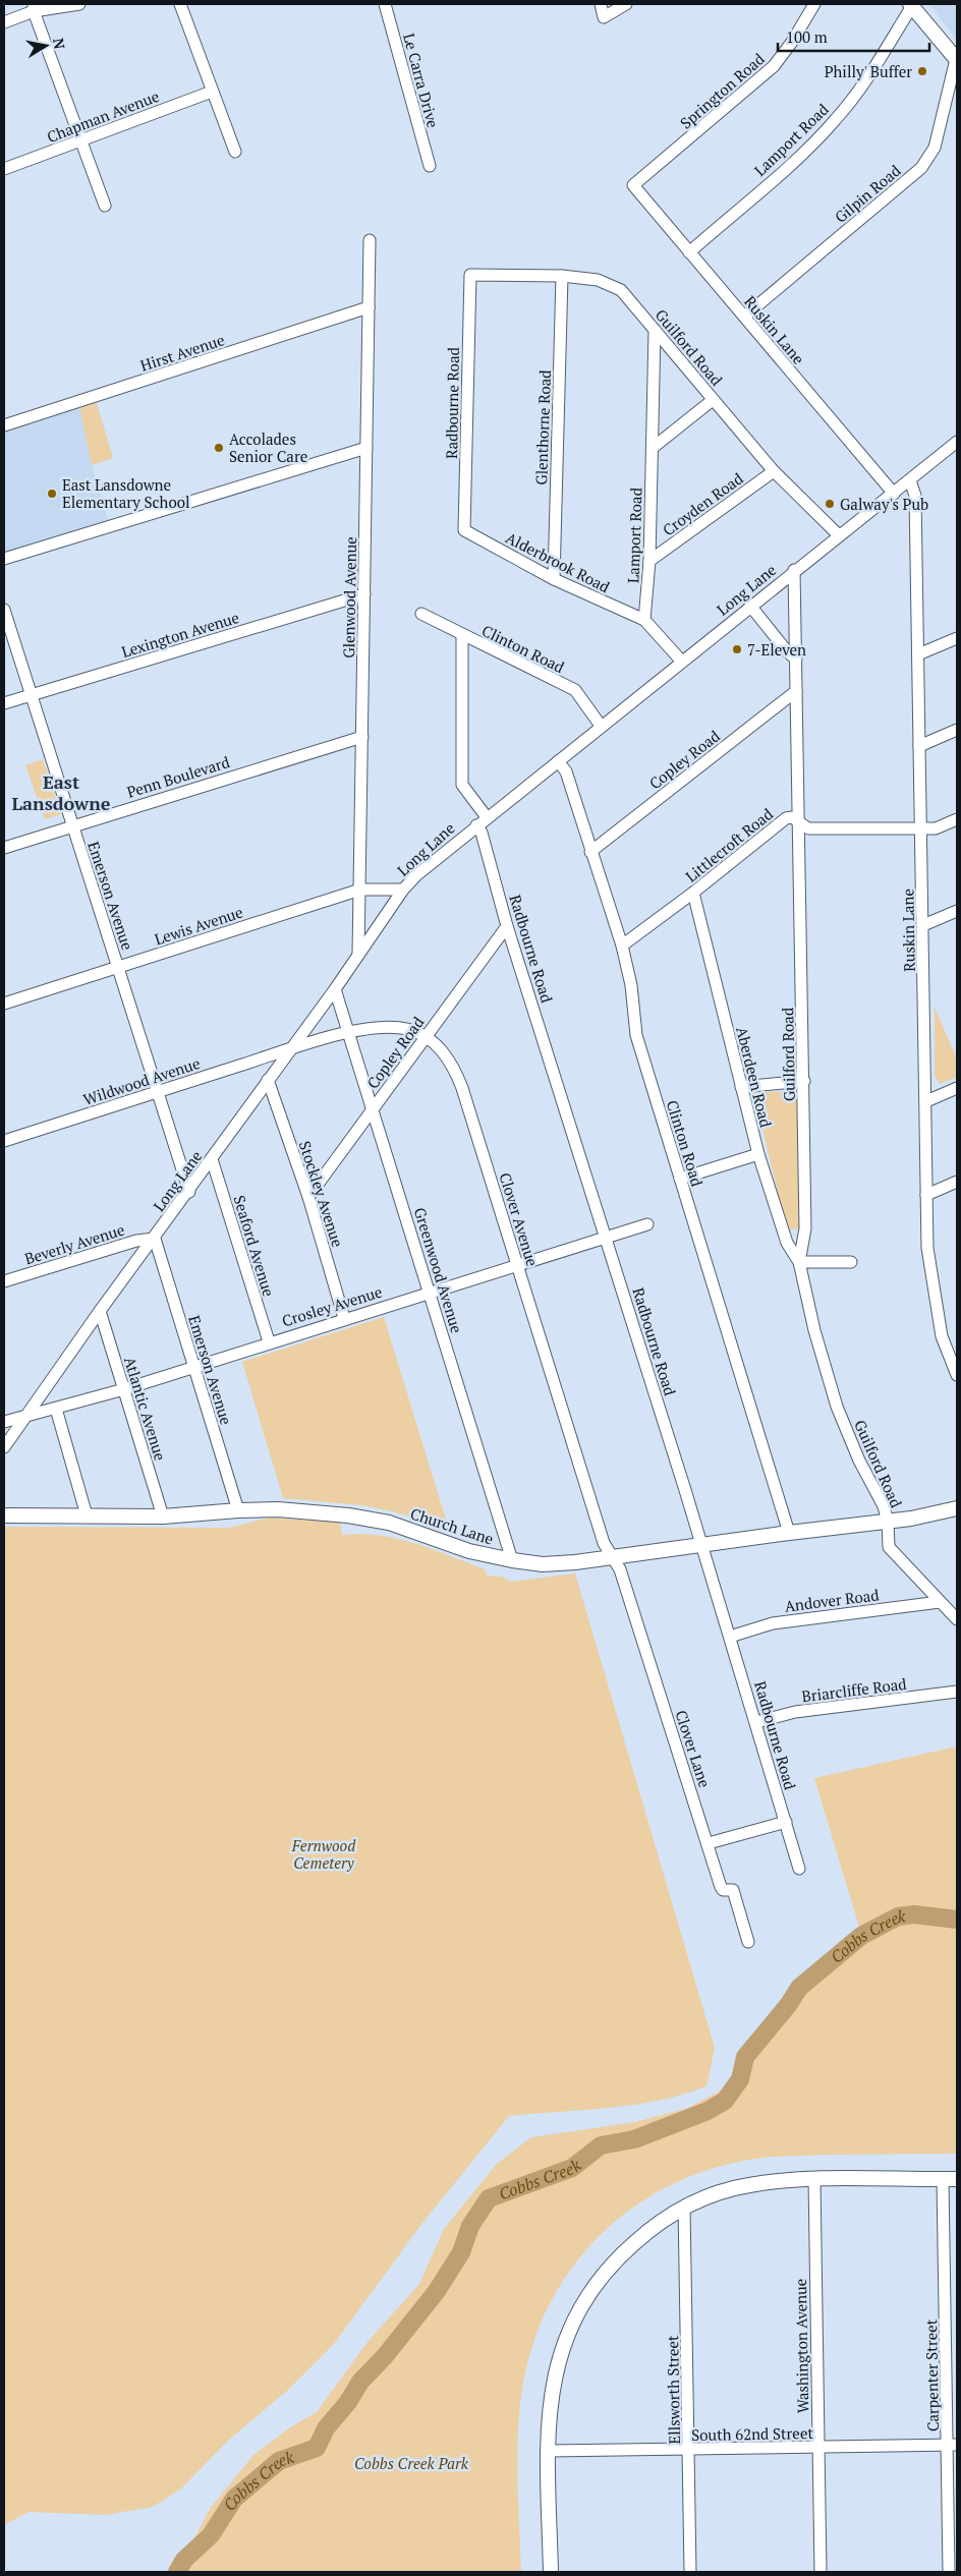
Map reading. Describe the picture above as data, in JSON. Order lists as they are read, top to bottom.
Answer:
{
  "streets": {
    "main road": ["Church Lane"],
    "street": [
      "Le Carra Drive",
      "Springton Road",
      "Chapman Avenue",
      "Lamport Road",
      "Gilpin Road",
      "Ruskin Lane",
      "Guilford Road",
      "Hirst Avenue",
      "Radbourne Road",
      "Glenthorne Road",
      "Croyden Road",
      "Alderbrook Road",
      "Long Lane",
      "Glenwood Avenue",
      "Lexington Avenue",
      "Clinton Road",
      "Copley Road",
      "Penn Boulevard",
      "Littlecroft Road",
      "Emerson Avenue",
      "Lewis Avenue",
      "Aberdeen Road",
      "Wildwood Avenue",
      "Stockley Avenue",
      "Clover Avenue",
      "Beverly Avenue",
      "Seaford Avenue",
      "Greenwood Avenue",
      "Crosley Avenue",
      "Atlantic Avenue",
      "Andover Road",
      "Briarcliffe Road",
      "Clover Lane",
      "Washington Avenue",
      "Carpenter Street",
      "Ellsworth Street",
      "South 62nd Street"
    ]
  },
  "crossings": [
    ["Springton Road", "Ruskin Lane"],
    ["Lamport Road", "Ruskin Lane"],
    ["Lamport Road", "Guilford Road"],
    ["Lamport Road", "Croyden Road"],
    ["Lamport Road", "Alderbrook Road"],
    ["Gilpin Road", "Ruskin Lane"],
    ["Ruskin Lane", "Long Lane"],
    ["Ruskin Lane", "Littlecroft Road"],
    ["Guilford Road", "Radbourne Road"],
    ["Guilford Road", "Glenthorne Road"],
    ["Guilford Road", "Croyden Road"],
    ["Guilford Road", "Long Lane"],
    ["Guilford Road", "Copley Road"],
    ["Guilford Road", "Littlecroft Road"],
    ["Guilford Road", "Aberdeen Road"],
    ["Guilford Road", "Church Lane"],
    ["Guilford Road", "Andover Road"],
    ["Hirst Avenue", "Glenwood Avenue"],
    ["Radbourne Road", "Alderbrook Road"],
    ["Radbourne Road", "Long Lane"],
    ["Radbourne Road", "Copley Road"],
    ["Radbourne Road", "Crosley Avenue"],
    ["Radbourne Road", "Church Lane"],
    ["Radbourne Road", "Andover Road"],
    ["Radbourne Road", "Briarcliffe Road"],
    ["Glenthorne Road", "Alderbrook Road"],
    ["Alderbrook Road", "Long Lane"],
    ["Long Lane", "Glenwood Avenue"],
    ["Long Lane", "Clinton Road"],
    ["Long Lane", "Emerson Avenue"],
    ["Long Lane", "Lewis Avenue"],
    ["Long Lane", "Wildwood Avenue"],
    ["Long Lane", "Stockley Avenue"],
    ["Long Lane", "Clover Avenue"],
    ["Long Lane", "Beverly Avenue"],
    ["Long Lane", "Seaford Avenue"],
    ["Long Lane", "Greenwood Avenue"],
    ["Long Lane", "Crosley Avenue"],
    ["Long Lane", "Atlantic Avenue"],
    ["Glenwood Avenue", "Lexington Avenue"],
    ["Glenwood Avenue", "Penn Boulevard"],
    ["Glenwood Avenue", "Lewis Avenue"],
    ["Lexington Avenue", "Emerson Avenue"],
    ["Clinton Road", "Copley Road"],
    ["Clinton Road", "Littlecroft Road"],
    ["Clinton Road", "Church Lane"],
    ["Copley Road", "Stockley Avenue"],
    ["Copley Road", "Clover Avenue"],
    ["Copley Road", "Greenwood Avenue"],
    ["Penn Boulevard", "Emerson Avenue"],
    ["Littlecroft Road", "Aberdeen Road"],
    ["Emerson Avenue", "Lewis Avenue"],
    ["Emerson Avenue", "Wildwood Avenue"],
    ["Emerson Avenue", "Beverly Avenue"],
    ["Emerson Avenue", "Crosley Avenue"],
    ["Emerson Avenue", "Church Lane"],
    ["Wildwood Avenue", "Clover Avenue"],
    ["Stockley Avenue", "Crosley Avenue"],
    ["Clover Avenue", "Greenwood Avenue"],
    ["Clover Avenue", "Crosley Avenue"],
    ["Clover Avenue", "Church Lane"],
    ["Clover Avenue", "Clover Lane"],
    ["Seaford Avenue", "Crosley Avenue"],
    ["Greenwood Avenue", "Crosley Avenue"],
    ["Greenwood Avenue", "Church Lane"],
    ["Crosley Avenue", "Atlantic Avenue"],
    ["Atlantic Avenue", "Church Lane"],
    ["Church Lane", "Clover Lane"],
    ["Washington Avenue", "South 62nd Street"],
    ["Carpenter Street", "South 62nd Street"],
    ["Ellsworth Street", "South 62nd Street"]
  ],
  "districts": ["East Lansdowne"],
  "water": ["Cobbs Creek"],
  "parks": ["Fernwood Cemetery", "Cobbs Creek Park"],
  "places": [
    "Philly' Buffer",
    "Accolades Senior Care",
    "East Lansdowne Elementary School",
    "Galway's Pub",
    "7-Eleven"
  ],
  "scale_bar": "100 m",
  "north": "right"
}
